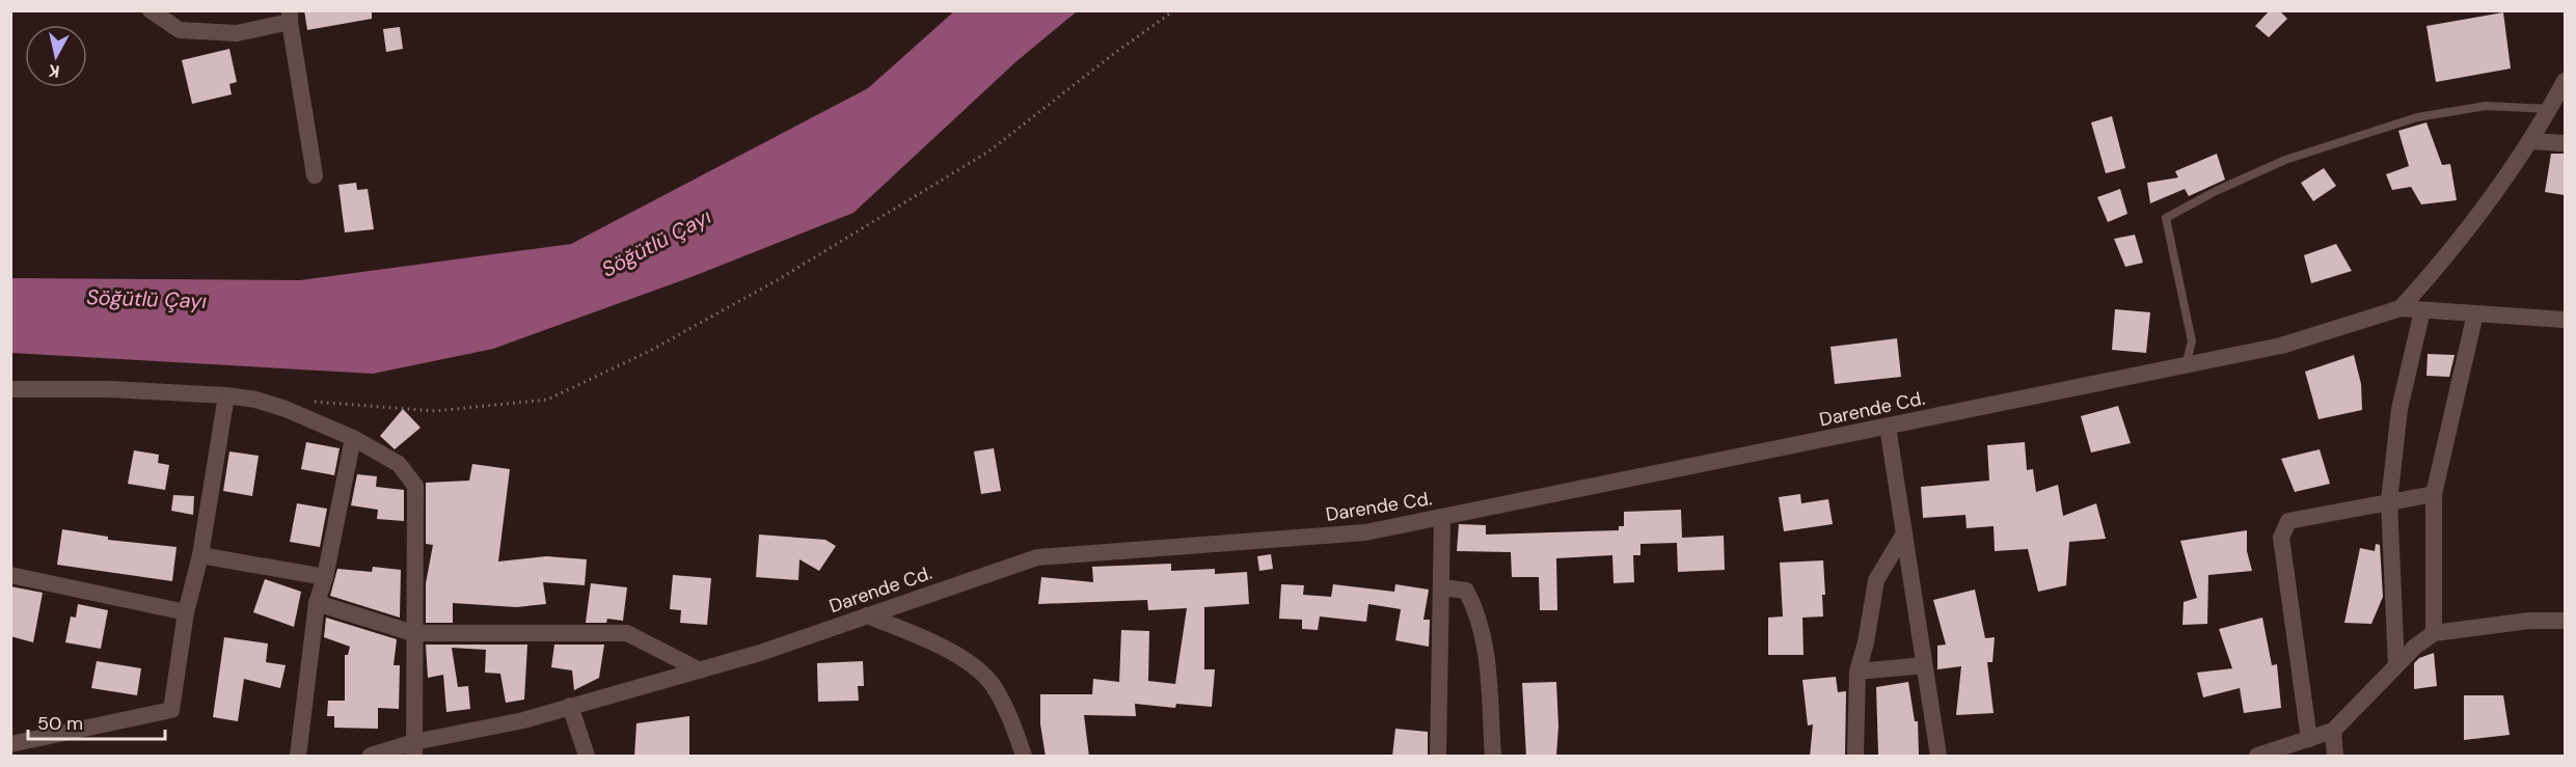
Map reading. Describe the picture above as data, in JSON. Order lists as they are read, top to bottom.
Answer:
{
  "streets": {
    "street": ["Darende Cd."]
  },
  "water": ["Söğütlü Çayı"],
  "scale_bar": "50 m",
  "north": "bottom"
}
